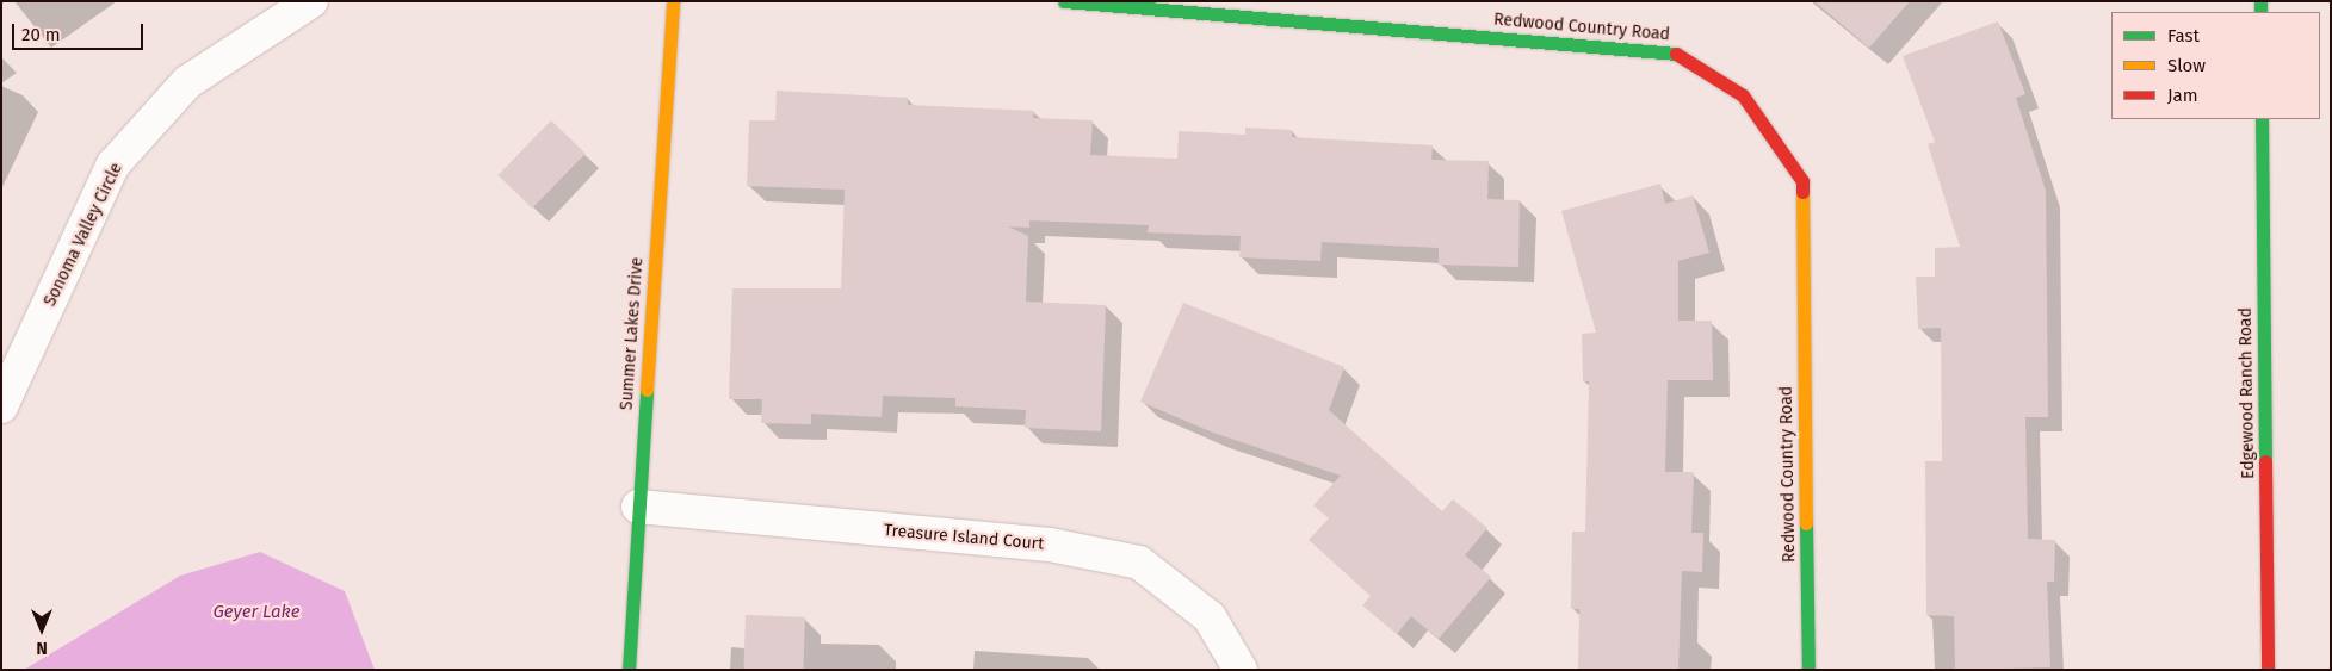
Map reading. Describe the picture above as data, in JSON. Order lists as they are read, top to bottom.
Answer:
{
  "streets": {
    "street": [
      "Redwood Country Road",
      "Sonoma Valley Circle",
      "Summer Lakes Drive",
      "Edgewood Ranch Road",
      "Treasure Island Court"
    ]
  },
  "crossings": [
    ["Summer Lakes Drive", "Treasure Island Court"]
  ],
  "water": ["Geyer Lake"],
  "legend": ["Fast", "Slow", "Jam"],
  "scale_bar": "20 m",
  "north": "bottom"
}
